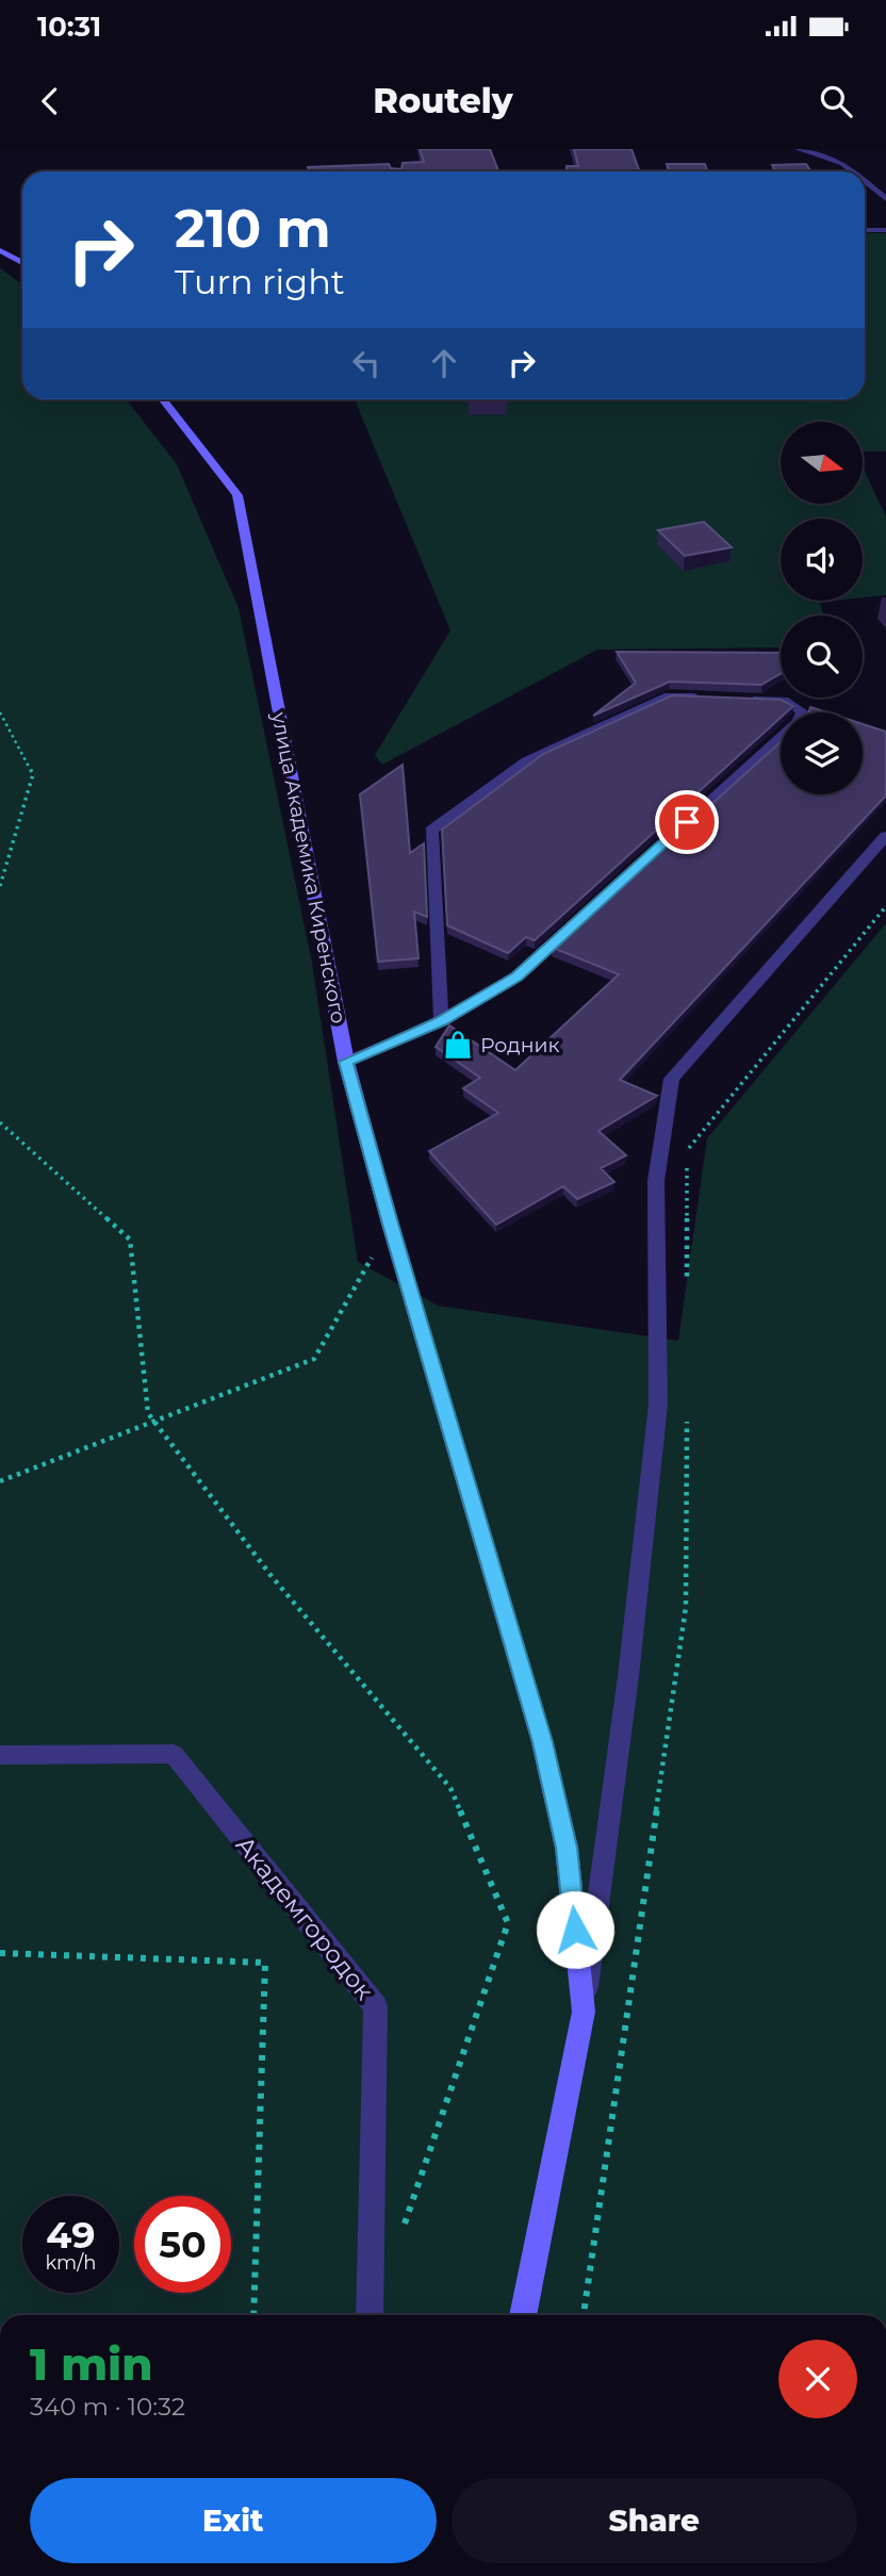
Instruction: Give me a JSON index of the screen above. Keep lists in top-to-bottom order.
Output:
{
  "streets": {
    "main road": ["улица Академика Киренского"],
    "street": ["Академгородок"]
  },
  "places": {
    "shop": ["Родник"]
  },
  "north": "right",
  "page": {
    "status": "10:31",
    "header": "Routely",
    "turn": ["210 m", "Turn right"],
    "speed": "49 km/h",
    "limit": "50",
    "heading": ["1 min", "340 m · 10:32"],
    "buttons": ["Exit", "Share"]
  }
}
